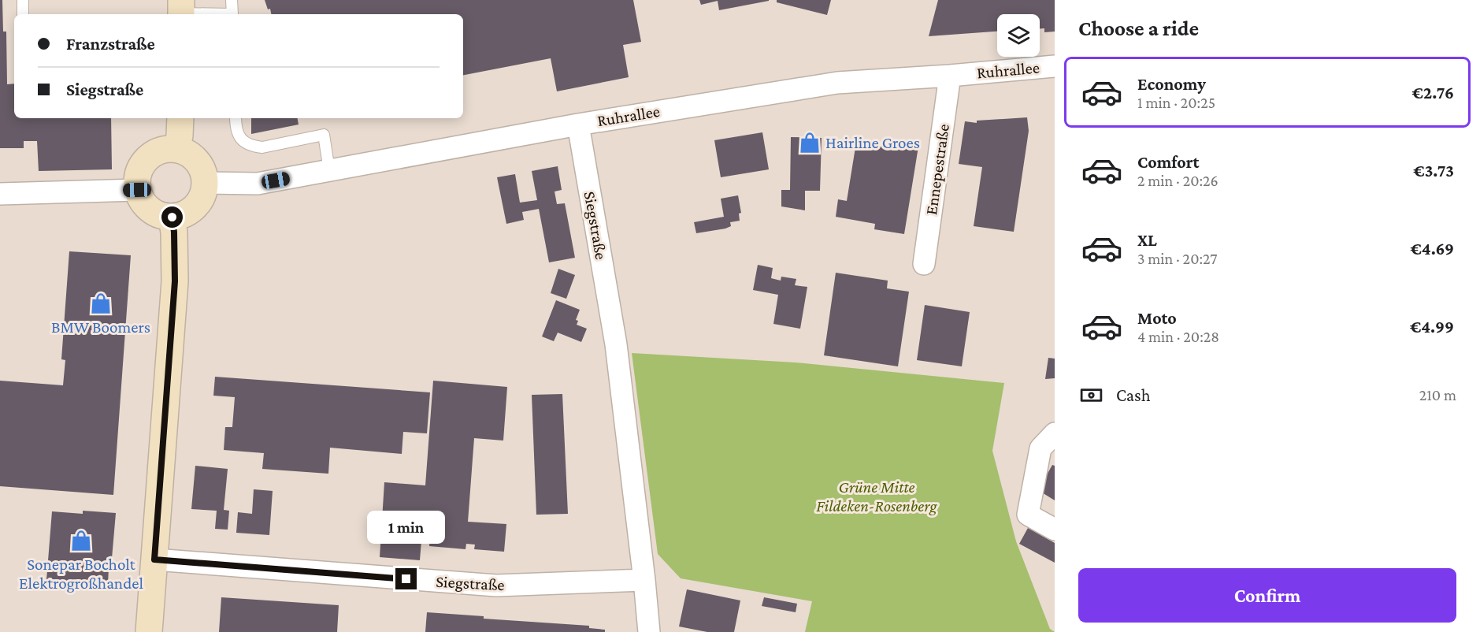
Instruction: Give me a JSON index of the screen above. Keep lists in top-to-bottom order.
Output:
{
  "streets": {
    "street": ["Ruhrallee", "Ennepestraße", "Siegstraße"]
  },
  "crossings": [
    ["Ruhrallee", "Ennepestraße"],
    ["Ruhrallee", "Siegstraße"]
  ],
  "parks": ["Grüne Mitte Fildeken-Rosenberg"],
  "places": {
    "shop": ["Hairline Groes", "BMW Boomers", "Sonepar Bocholt Elektrogroßhandel"]
  },
  "page": {
    "heading": "Choose a ride",
    "banner": ["Franzstraße", "Siegstraße"],
    "list": [
      {
        "name": "Economy",
        "note": "1 min · 20:25",
        "value": "€2.76"
      },
      {
        "name": "Comfort",
        "note": "2 min · 20:26",
        "value": "€3.73"
      },
      {
        "name": "XL",
        "note": "3 min · 20:27",
        "value": "€4.69"
      },
      {
        "name": "Moto",
        "note": "4 min · 20:28",
        "value": "€4.99"
      }
    ],
    "pay": ["Cash", "210 m"],
    "bubble": "1 min",
    "buttons": "Confirm"
  }
}
